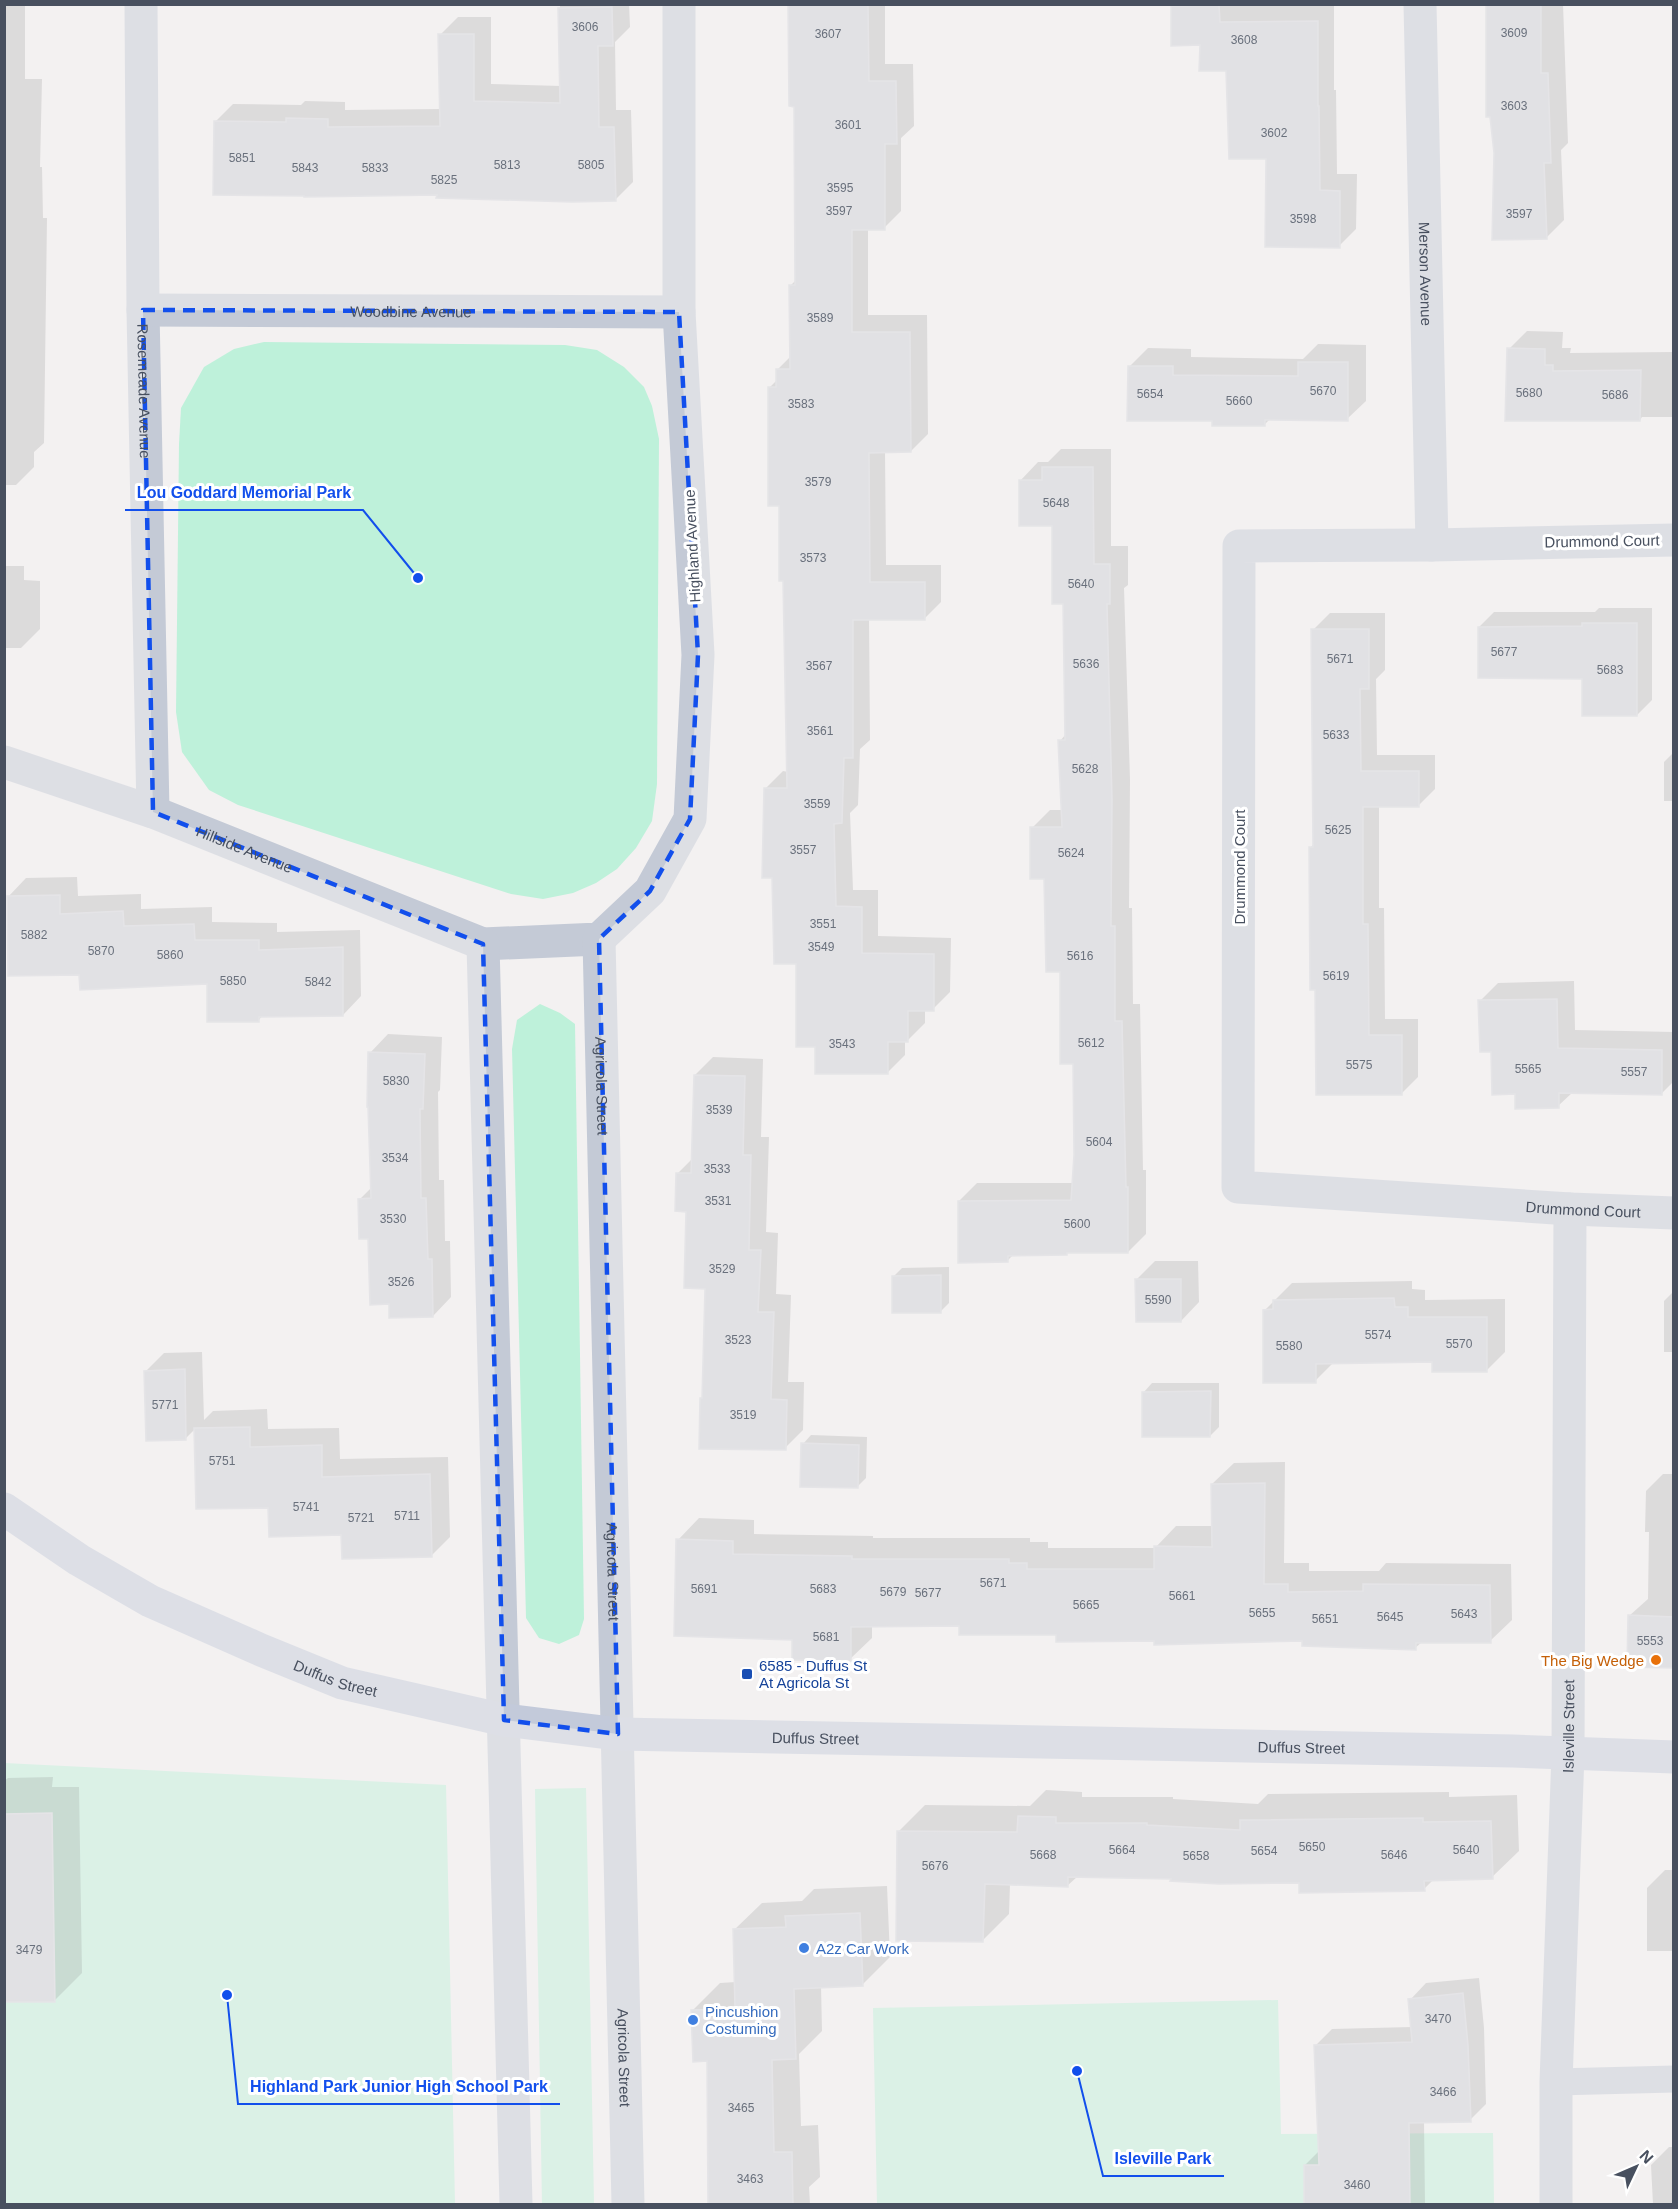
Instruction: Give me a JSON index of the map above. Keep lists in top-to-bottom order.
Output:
{
  "streets": {
    "main road": ["Duffus Street"],
    "street": [
      "Merson Avenue",
      "Woodbine Avenue",
      "Rosemeade Avenue",
      "Drummond Court",
      "Highland Avenue",
      "Hillside Avenue",
      "Agricola Street",
      "Isleville Street"
    ]
  },
  "crossings": [
    ["Merson Avenue", "Drummond Court"],
    ["Woodbine Avenue", "Rosemeade Avenue"],
    ["Woodbine Avenue", "Highland Avenue"],
    ["Rosemeade Avenue", "Hillside Avenue"],
    ["Drummond Court", "Isleville Street"],
    ["Highland Avenue", "Agricola Street"],
    ["Agricola Street", "Duffus Street"],
    ["Duffus Street", "Isleville Street"]
  ],
  "places": {
    "other": [
      "Lou Goddard Memorial Park",
      "The Big Wedge",
      "A2z Car Work",
      "Highland Park Junior High School Park",
      "Pincushion Costuming",
      "Isleville Park"
    ],
    "transit": ["6585 - Duffus St At Agricola St"]
  },
  "house_numbers": [
    "3606",
    "3609",
    "3607",
    "3608",
    "3603",
    "3601",
    "3602",
    "5851",
    "5813",
    "5805",
    "5843",
    "5833",
    "5825",
    "3595",
    "3597",
    "3597",
    "3598",
    "3589",
    "5670",
    "5680",
    "5654",
    "5686",
    "5660",
    "3583",
    "3579",
    "5648",
    "3573",
    "5640",
    "5677",
    "5671",
    "5636",
    "3567",
    "5683",
    "3561",
    "5633",
    "5628",
    "3559",
    "5625",
    "3557",
    "5624",
    "3551",
    "5882",
    "3549",
    "5870",
    "5860",
    "5616",
    "5619",
    "5850",
    "5842",
    "5612",
    "3543",
    "5575",
    "5565",
    "5557",
    "5830",
    "3539",
    "5604",
    "3534",
    "3533",
    "3531",
    "3530",
    "5600",
    "3529",
    "3526",
    "5590",
    "5574",
    "3523",
    "5570",
    "5580",
    "5771",
    "3519",
    "5751",
    "5741",
    "5711",
    "5721",
    "5671",
    "5691",
    "5683",
    "5679",
    "5677",
    "5661",
    "5665",
    "5655",
    "5643",
    "5645",
    "5651",
    "5681",
    "5553",
    "5650",
    "5664",
    "5640",
    "5654",
    "5668",
    "5646",
    "5658",
    "5676",
    "3479",
    "3470",
    "3466",
    "3465",
    "3463",
    "3460"
  ],
  "north": "top right"
}
